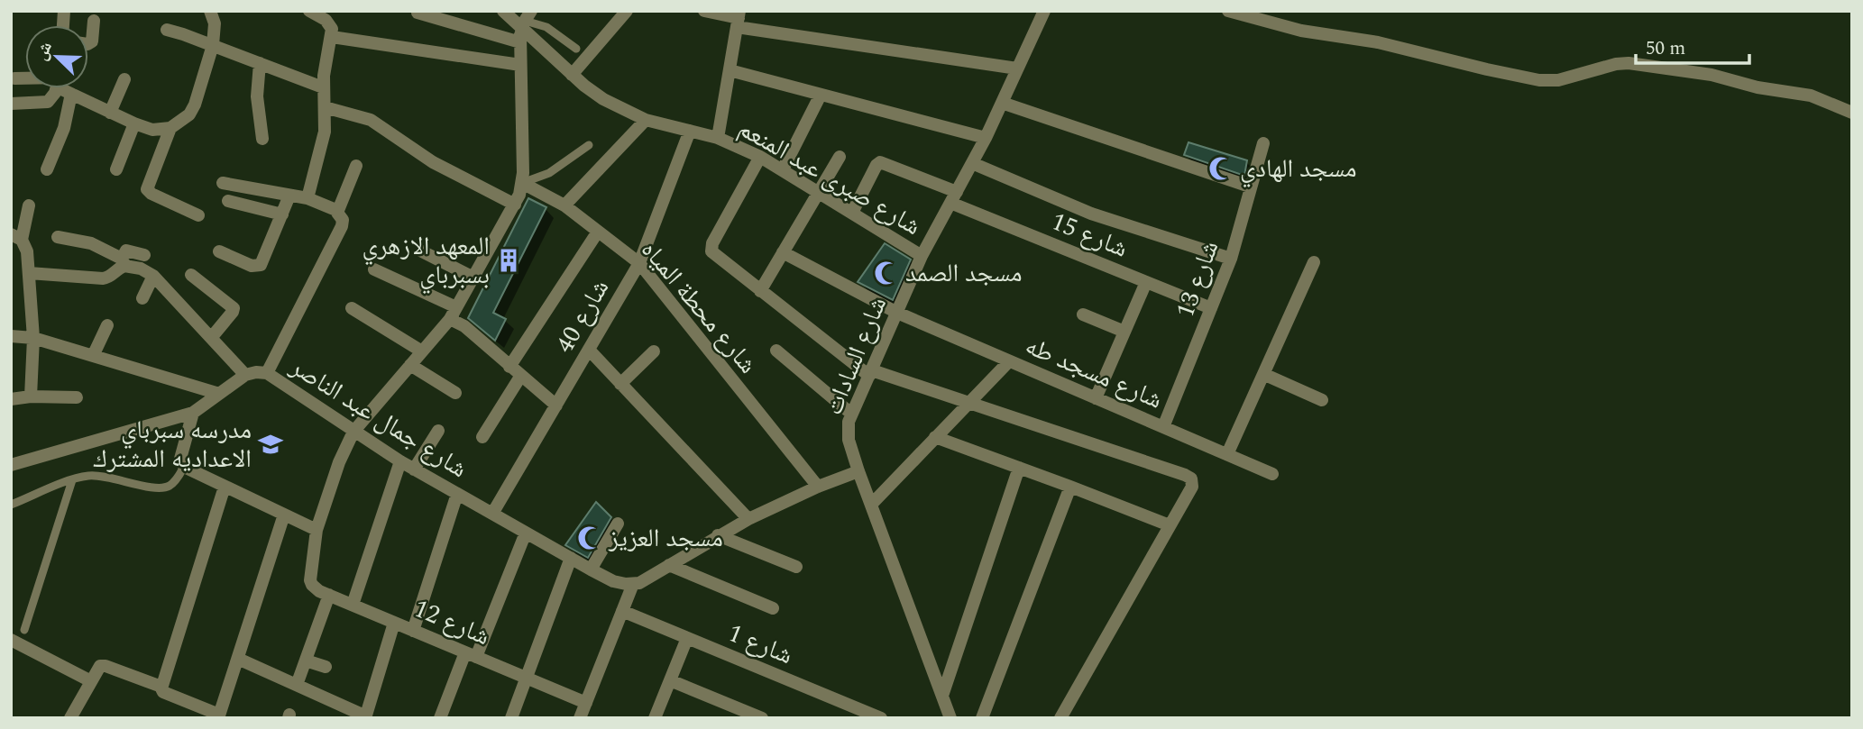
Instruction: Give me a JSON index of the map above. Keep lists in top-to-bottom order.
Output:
{
  "streets": {
    "street": [
      "شارع صبرى عبد المنعم",
      "شارع 15",
      "شارع 13",
      "شارع محطة المياه",
      "شارع 40",
      "شارع السادات",
      "شارع مسجد طه",
      "شارع جمال عبد الناصر",
      "شارع 12",
      "شارع 1"
    ]
  },
  "crossings": [
    ["شارع صبرى عبد المنعم", "شارع 15"],
    ["شارع صبرى عبد المنعم", "شارع 40"],
    ["شارع صبرى عبد المنعم", "شارع السادات"],
    ["شارع 15", "شارع 13"],
    ["شارع 15", "شارع السادات"],
    ["شارع 13", "شارع مسجد طه"],
    ["شارع محطة المياه", "شارع 40"],
    ["شارع 40", "شارع جمال عبد الناصر"],
    ["شارع السادات", "شارع مسجد طه"]
  ],
  "places": {
    "mosque": ["مسجد الهادي", "مسجد الصمد", "مسجد العزيز"],
    "building": ["المعهد الازهري بسبرباي"],
    "school or university": ["مدرسه سبرباي الاعداديه المشترك"]
  },
  "scale_bar": "50 m",
  "north": "top left"
}
